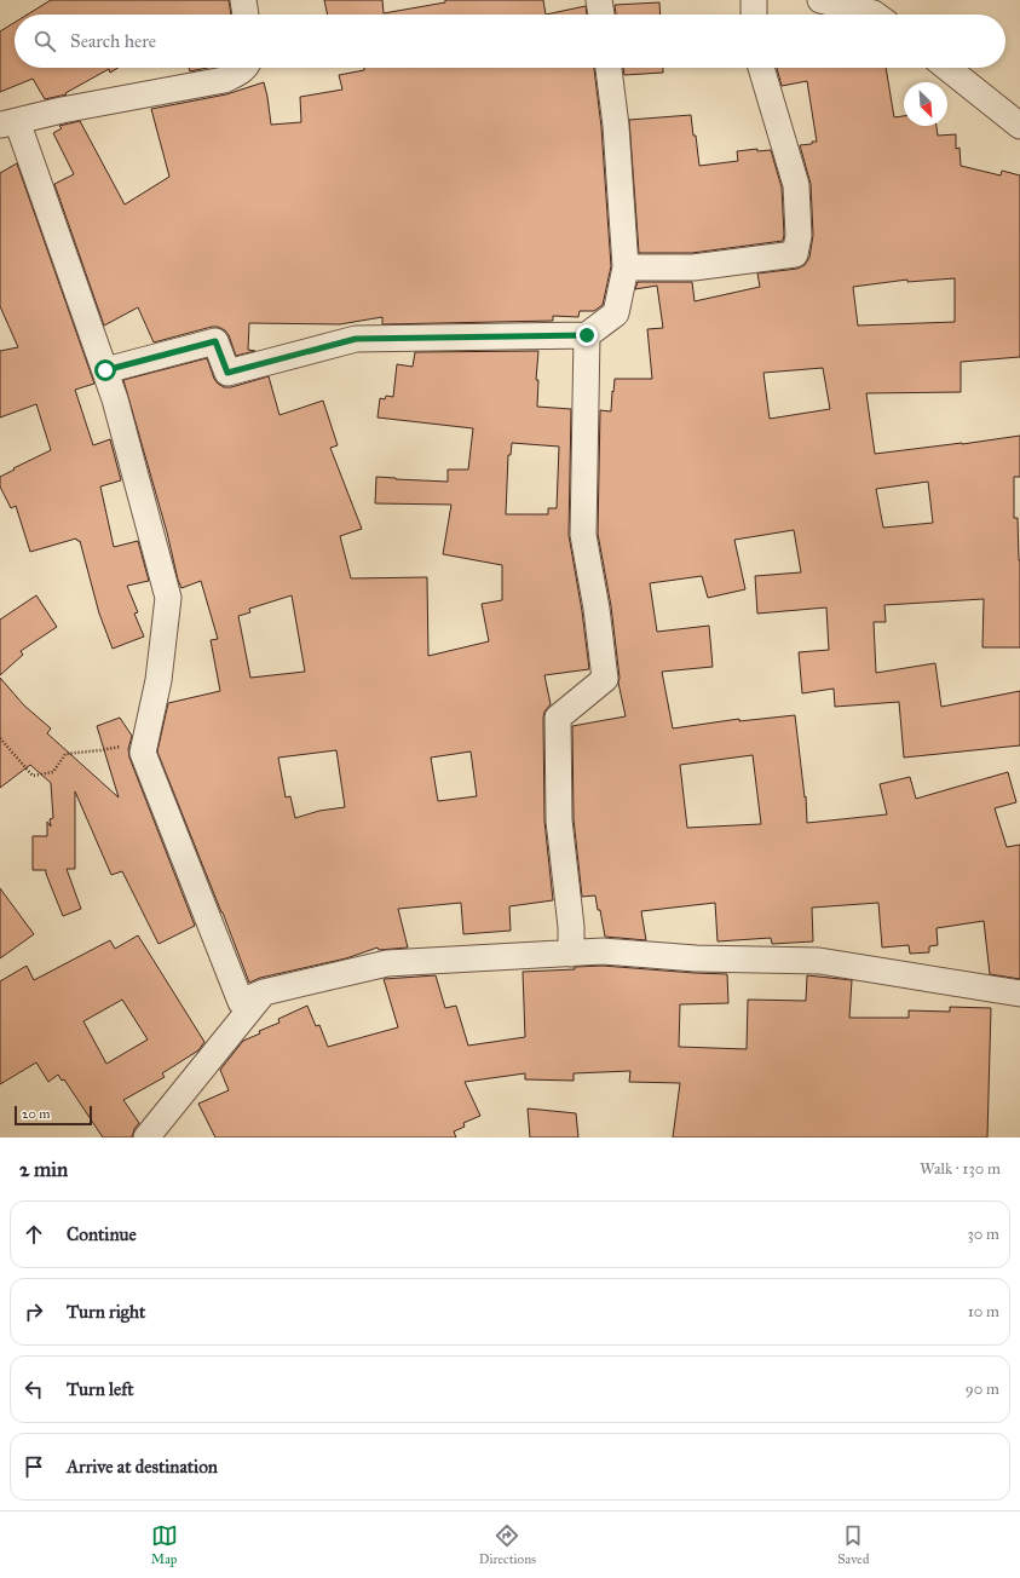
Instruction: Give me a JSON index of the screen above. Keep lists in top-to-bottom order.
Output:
{
  "scale_bar": "20 m",
  "north": "bottom right",
  "page": {
    "search": "Search here",
    "scale": "20 m",
    "heading": ["2 min", "Walk · 130 m"],
    "list": [
      ["Continue", "30 m"],
      ["Turn right", "10 m"],
      ["Turn left", "90 m"],
      "Arrive at destination"
    ],
    "nav": ["Map", "Directions", "Saved"]
  }
}
